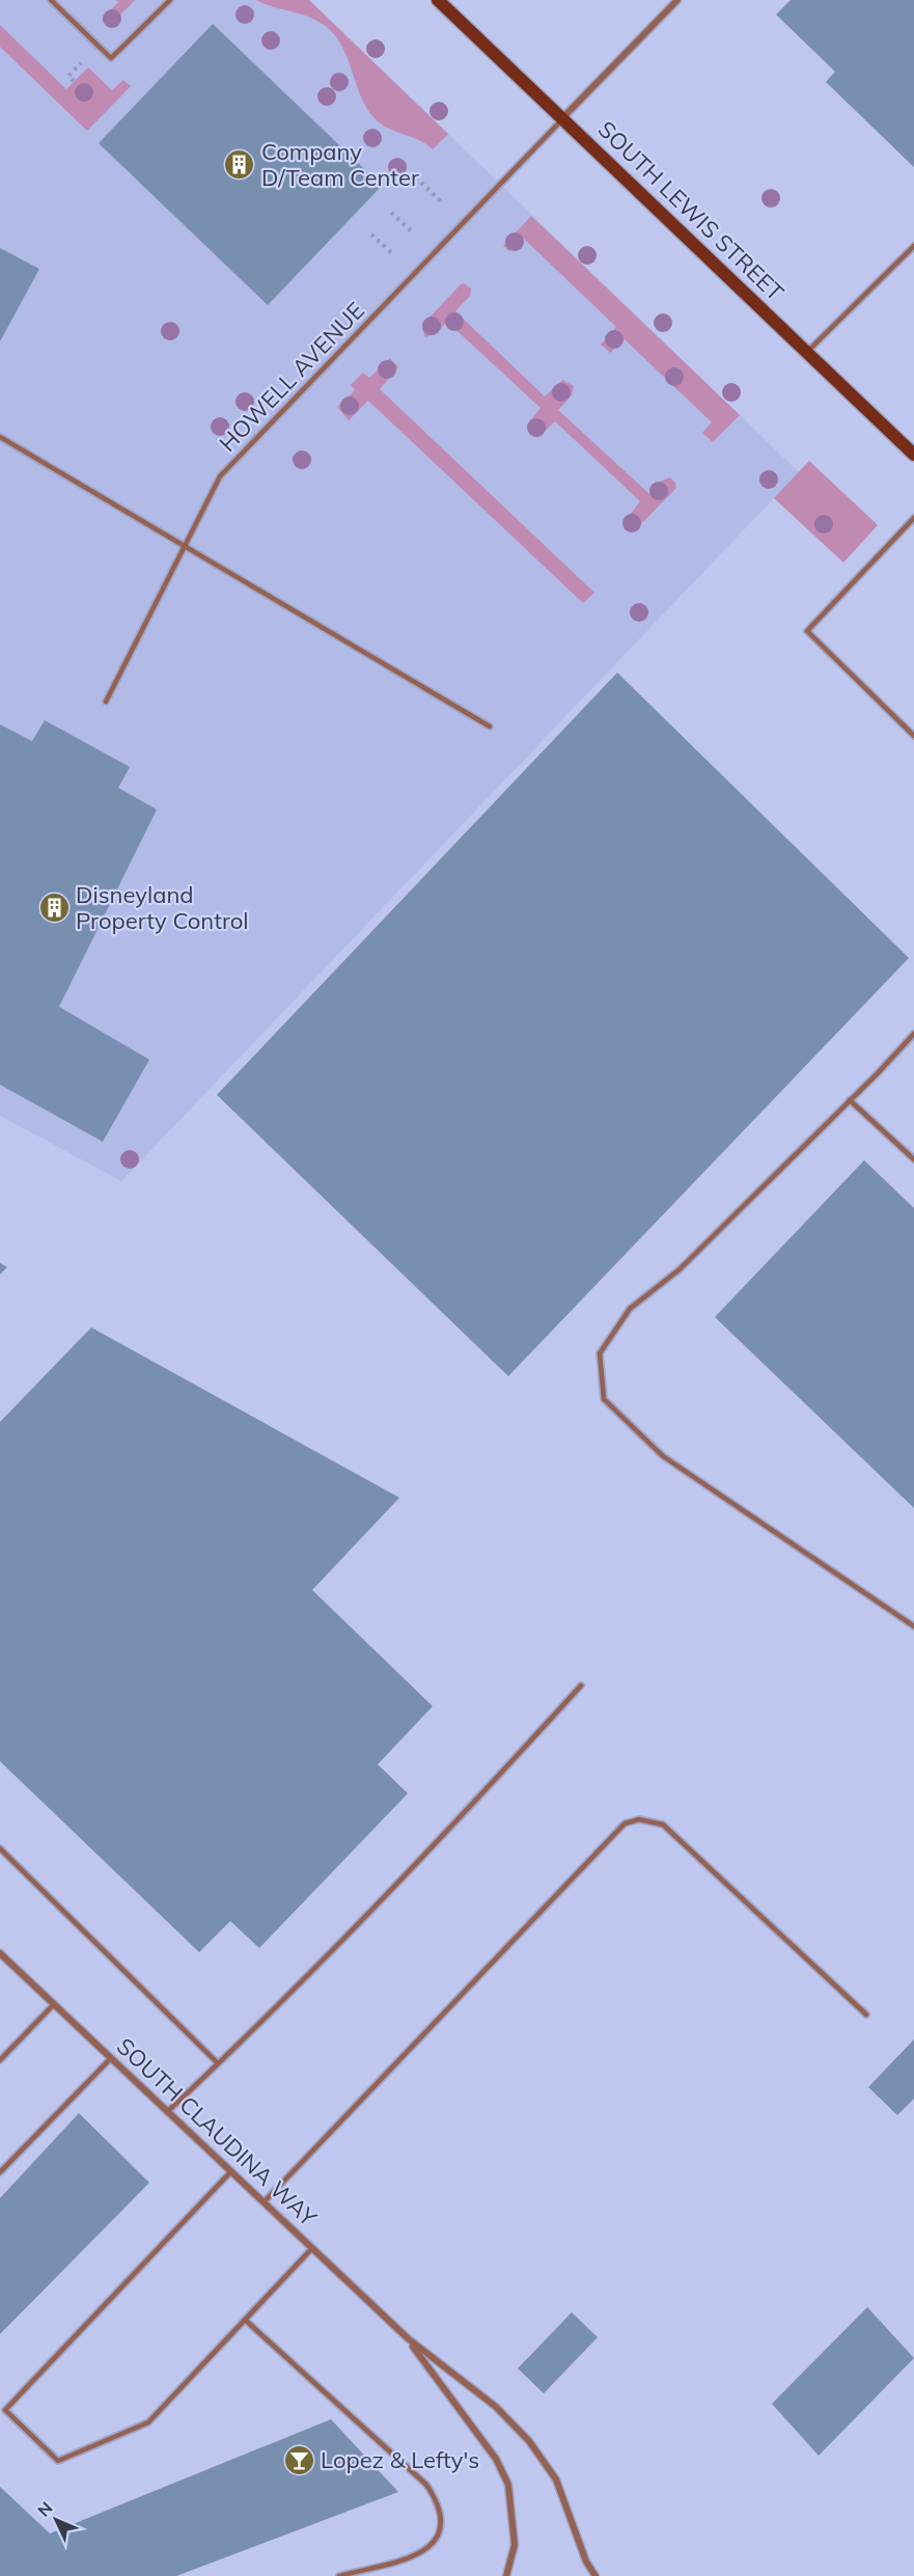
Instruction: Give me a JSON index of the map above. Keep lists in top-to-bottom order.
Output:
{
  "streets": {
    "main road": ["SOUTH LEWIS STREET"],
    "street": ["SOUTH CLAUDINA WAY"],
    "lane": ["HOWELL AVENUE"]
  },
  "crossings": [
    ["SOUTH LEWIS STREET", "HOWELL AVENUE"]
  ],
  "places": {
    "building": ["Company D/Team Center", "Disneyland Property Control"],
    "bar": ["Lopez & Lefty's"]
  },
  "north": "top left"
}
